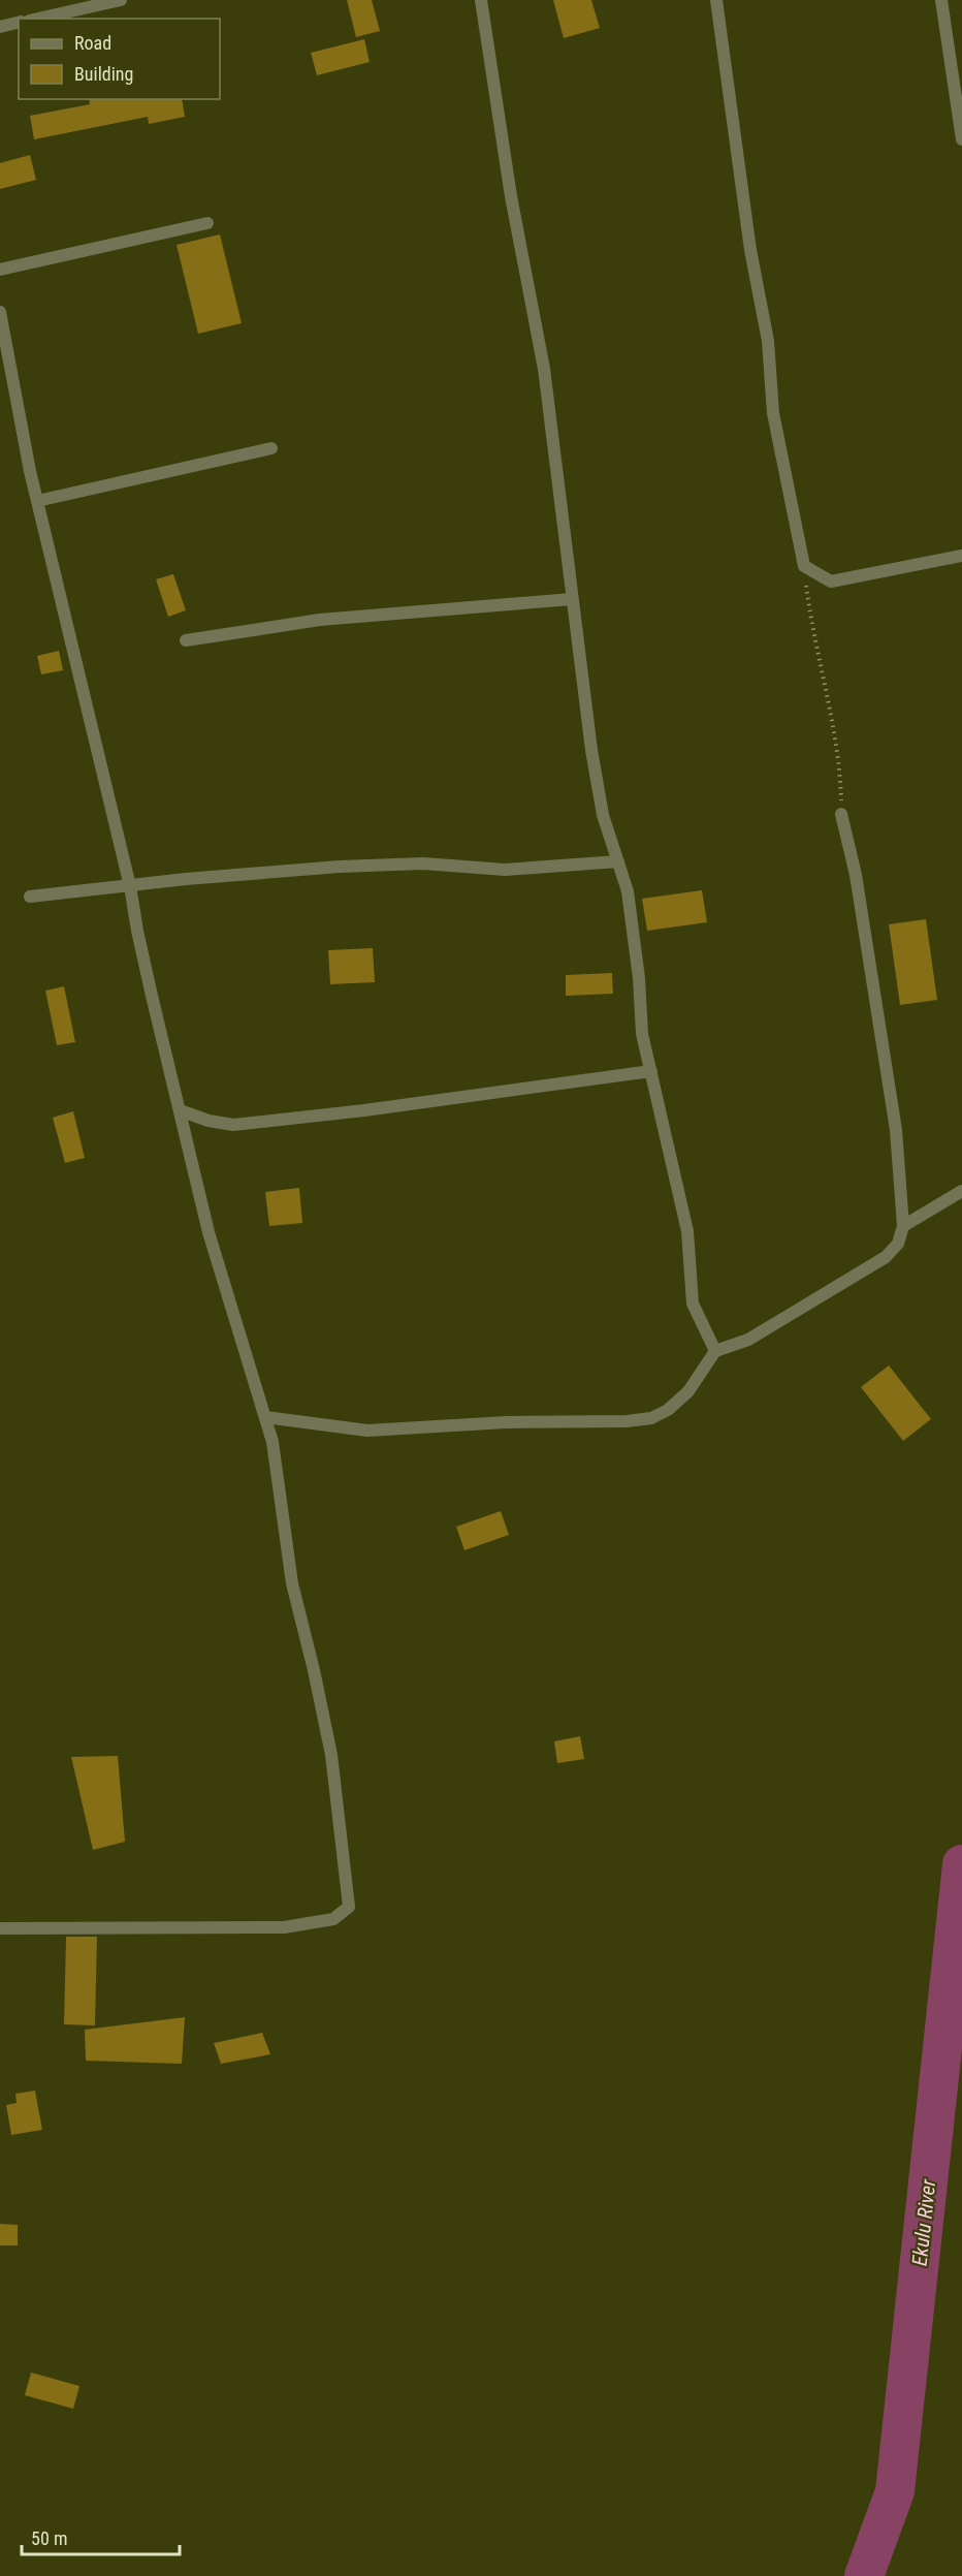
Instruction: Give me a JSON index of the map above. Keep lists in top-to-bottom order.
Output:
{
  "water": ["Ekulu River"],
  "legend": ["Road", "Building"],
  "scale_bar": "50 m"
}
